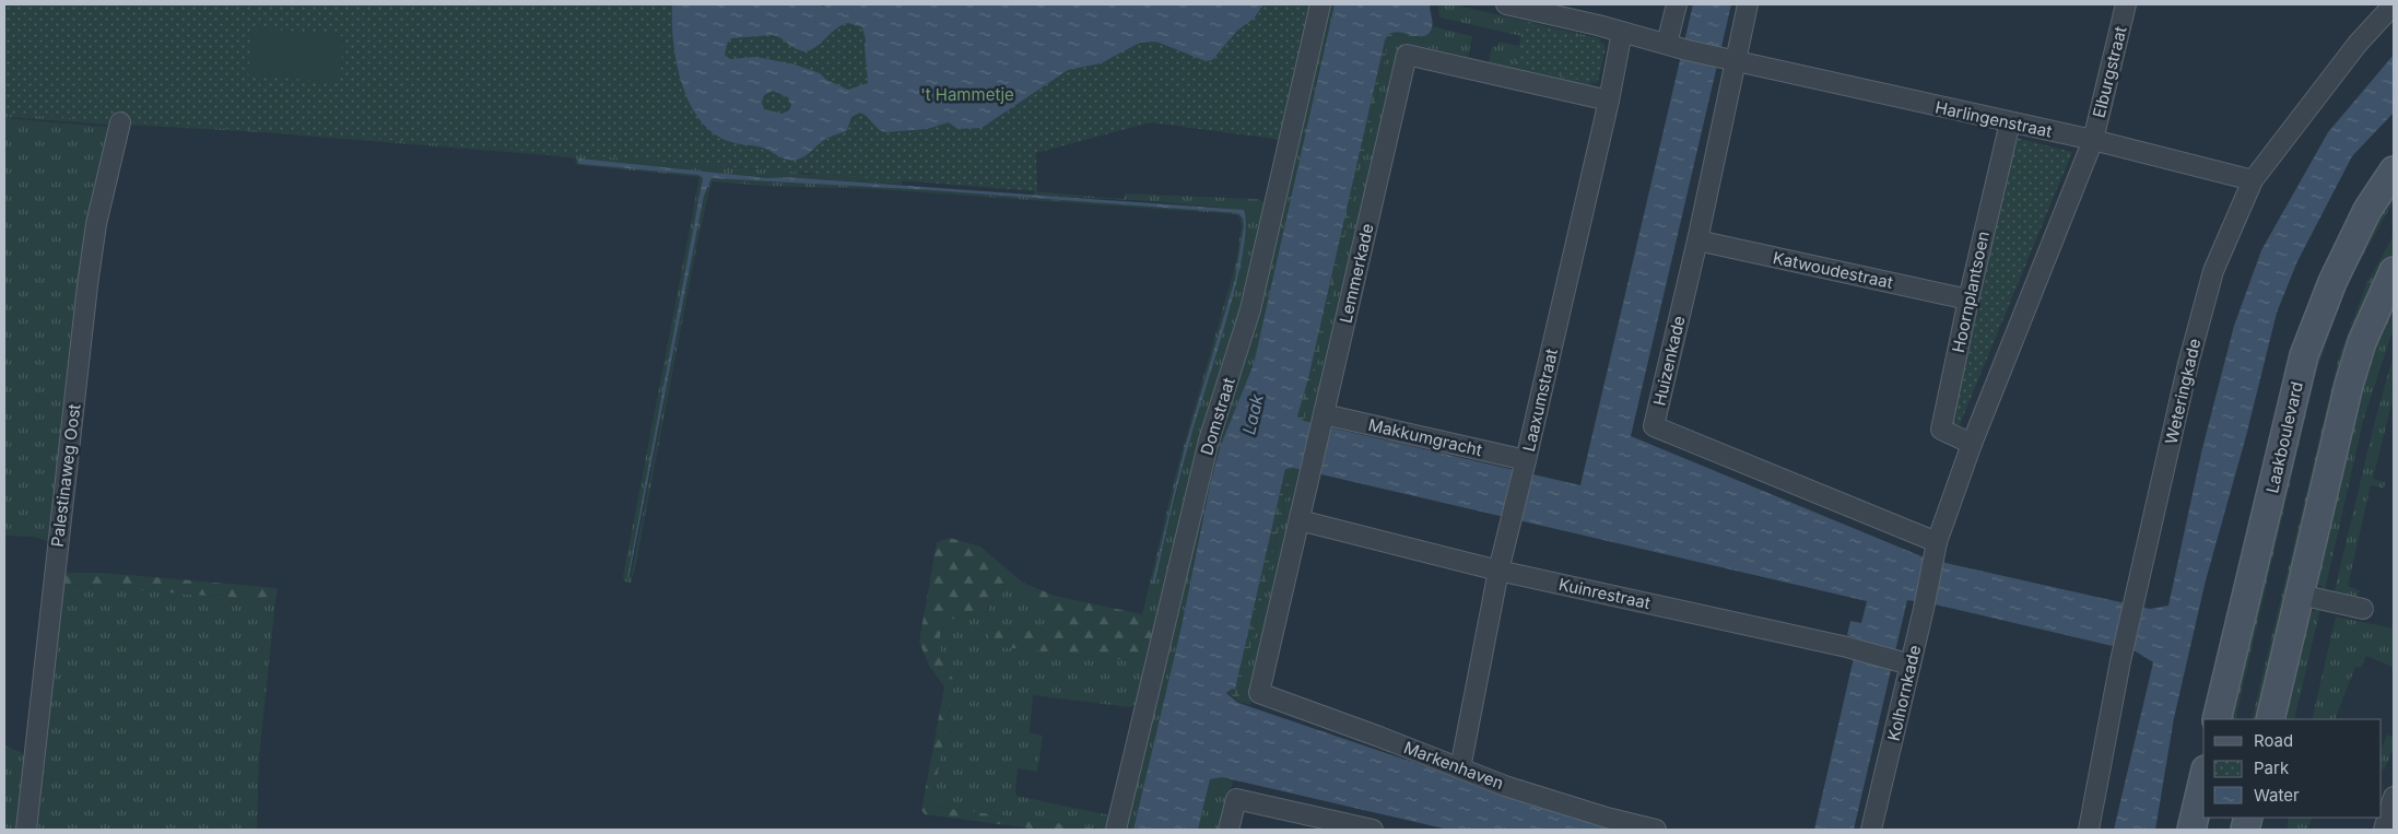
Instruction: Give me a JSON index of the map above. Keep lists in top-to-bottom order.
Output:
{
  "streets": {
    "main road": ["Laakboulevard"],
    "street": [
      "Elburgstraat",
      "Harlingenstraat",
      "Katwoudestraat",
      "Lemmerkade",
      "Hoornplantsoen",
      "Huizenkade",
      "Weteringkade",
      "Laaxumstraat",
      "Domstraat",
      "Makkumgracht",
      "Palestinaweg Oost",
      "Kuinrestraat",
      "Kolhornkade",
      "Markenhaven"
    ]
  },
  "crossings": [
    ["Elburgstraat", "Harlingenstraat"],
    ["Harlingenstraat", "Hoornplantsoen"],
    ["Harlingenstraat", "Huizenkade"],
    ["Harlingenstraat", "Weteringkade"],
    ["Harlingenstraat", "Laaxumstraat"],
    ["Katwoudestraat", "Hoornplantsoen"],
    ["Katwoudestraat", "Huizenkade"],
    ["Lemmerkade", "Laaxumstraat"],
    ["Lemmerkade", "Makkumgracht"],
    ["Lemmerkade", "Kuinrestraat"],
    ["Lemmerkade", "Markenhaven"],
    ["Huizenkade", "Kolhornkade"],
    ["Laaxumstraat", "Makkumgracht"],
    ["Laaxumstraat", "Kuinrestraat"],
    ["Laaxumstraat", "Markenhaven"],
    ["Kuinrestraat", "Kolhornkade"]
  ],
  "water": ["Laak"],
  "parks": ["'t Hammetje"],
  "legend": ["Road", "Park", "Water"]
}
